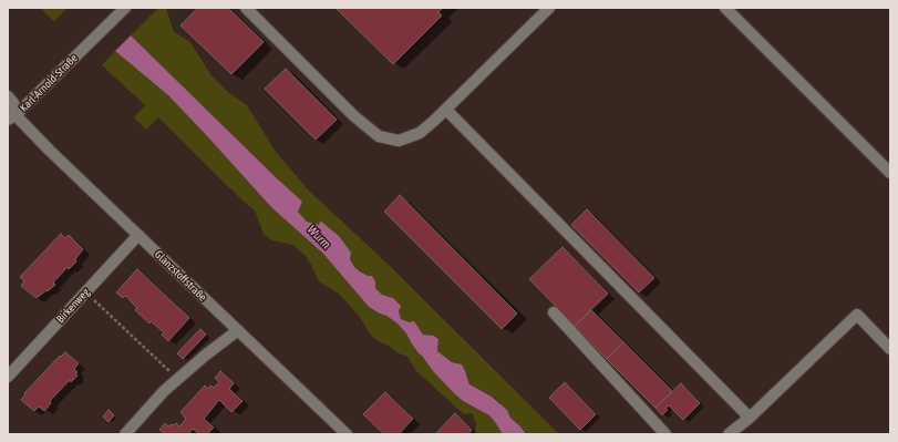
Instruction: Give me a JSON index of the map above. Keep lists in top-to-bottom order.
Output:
{
  "streets": {
    "street": ["Karl-Arnold-Straße", "Glanzstoffstraße", "Birkenweg"]
  },
  "crossings": [
    ["Karl-Arnold-Straße", "Glanzstoffstraße"],
    ["Glanzstoffstraße", "Birkenweg"]
  ],
  "water": ["Wurm"]
}
